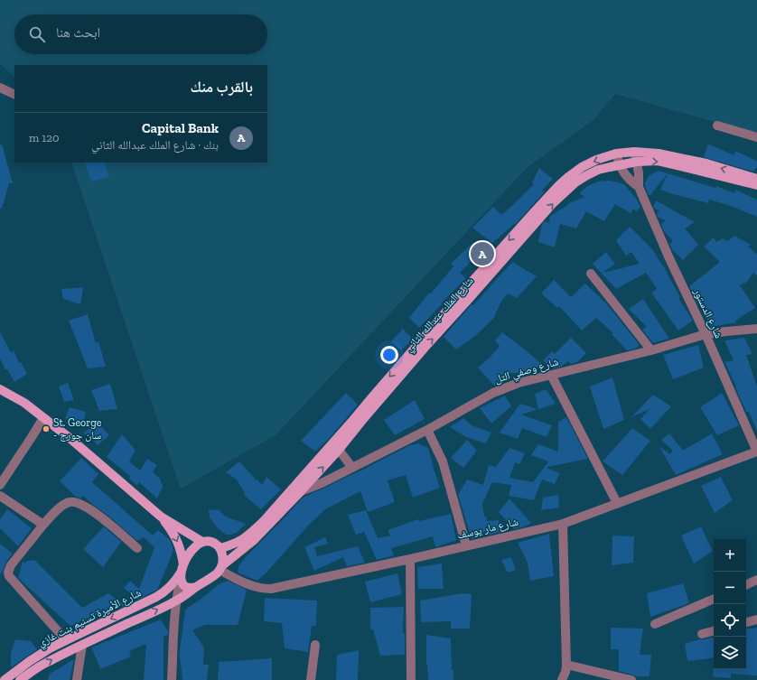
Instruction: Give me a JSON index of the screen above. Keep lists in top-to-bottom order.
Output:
{
  "streets": {
    "main road": ["شارع الملك عبدالله الثاني", "شارع الأميرة تسنيم بنت غازي"],
    "street": ["شارع الدستور", "شارع وصفي التل", "شارع مار يوسف"]
  },
  "crossings": [
    ["شارع الدستور", "شارع الملك عبدالله الثاني"],
    ["شارع الدستور", "شارع وصفي التل"],
    ["شارع الدستور", "شارع مار يوسف"],
    ["شارع الملك عبدالله الثاني", "شارع وصفي التل"],
    ["شارع الملك عبدالله الثاني", "شارع مار يوسف"],
    ["شارع الملك عبدالله الثاني", "شارع الأميرة تسنيم بنت غازي"],
    ["شارع مار يوسف", "شارع الأميرة تسنيم بنت غازي"]
  ],
  "places": ["St. George - سان جورج"],
  "page": {
    "search": "ابحث هنا",
    "heading": "بالقرب منك",
    "list": [
      {
        "mark": "A",
        "name": "Capital Bank",
        "note": "بنك · شارع الملك عبدالله الثاني",
        "value": "120 m"
      }
    ],
    "pins": "A",
    "map_buttons": ["+", "−"]
  }
}
